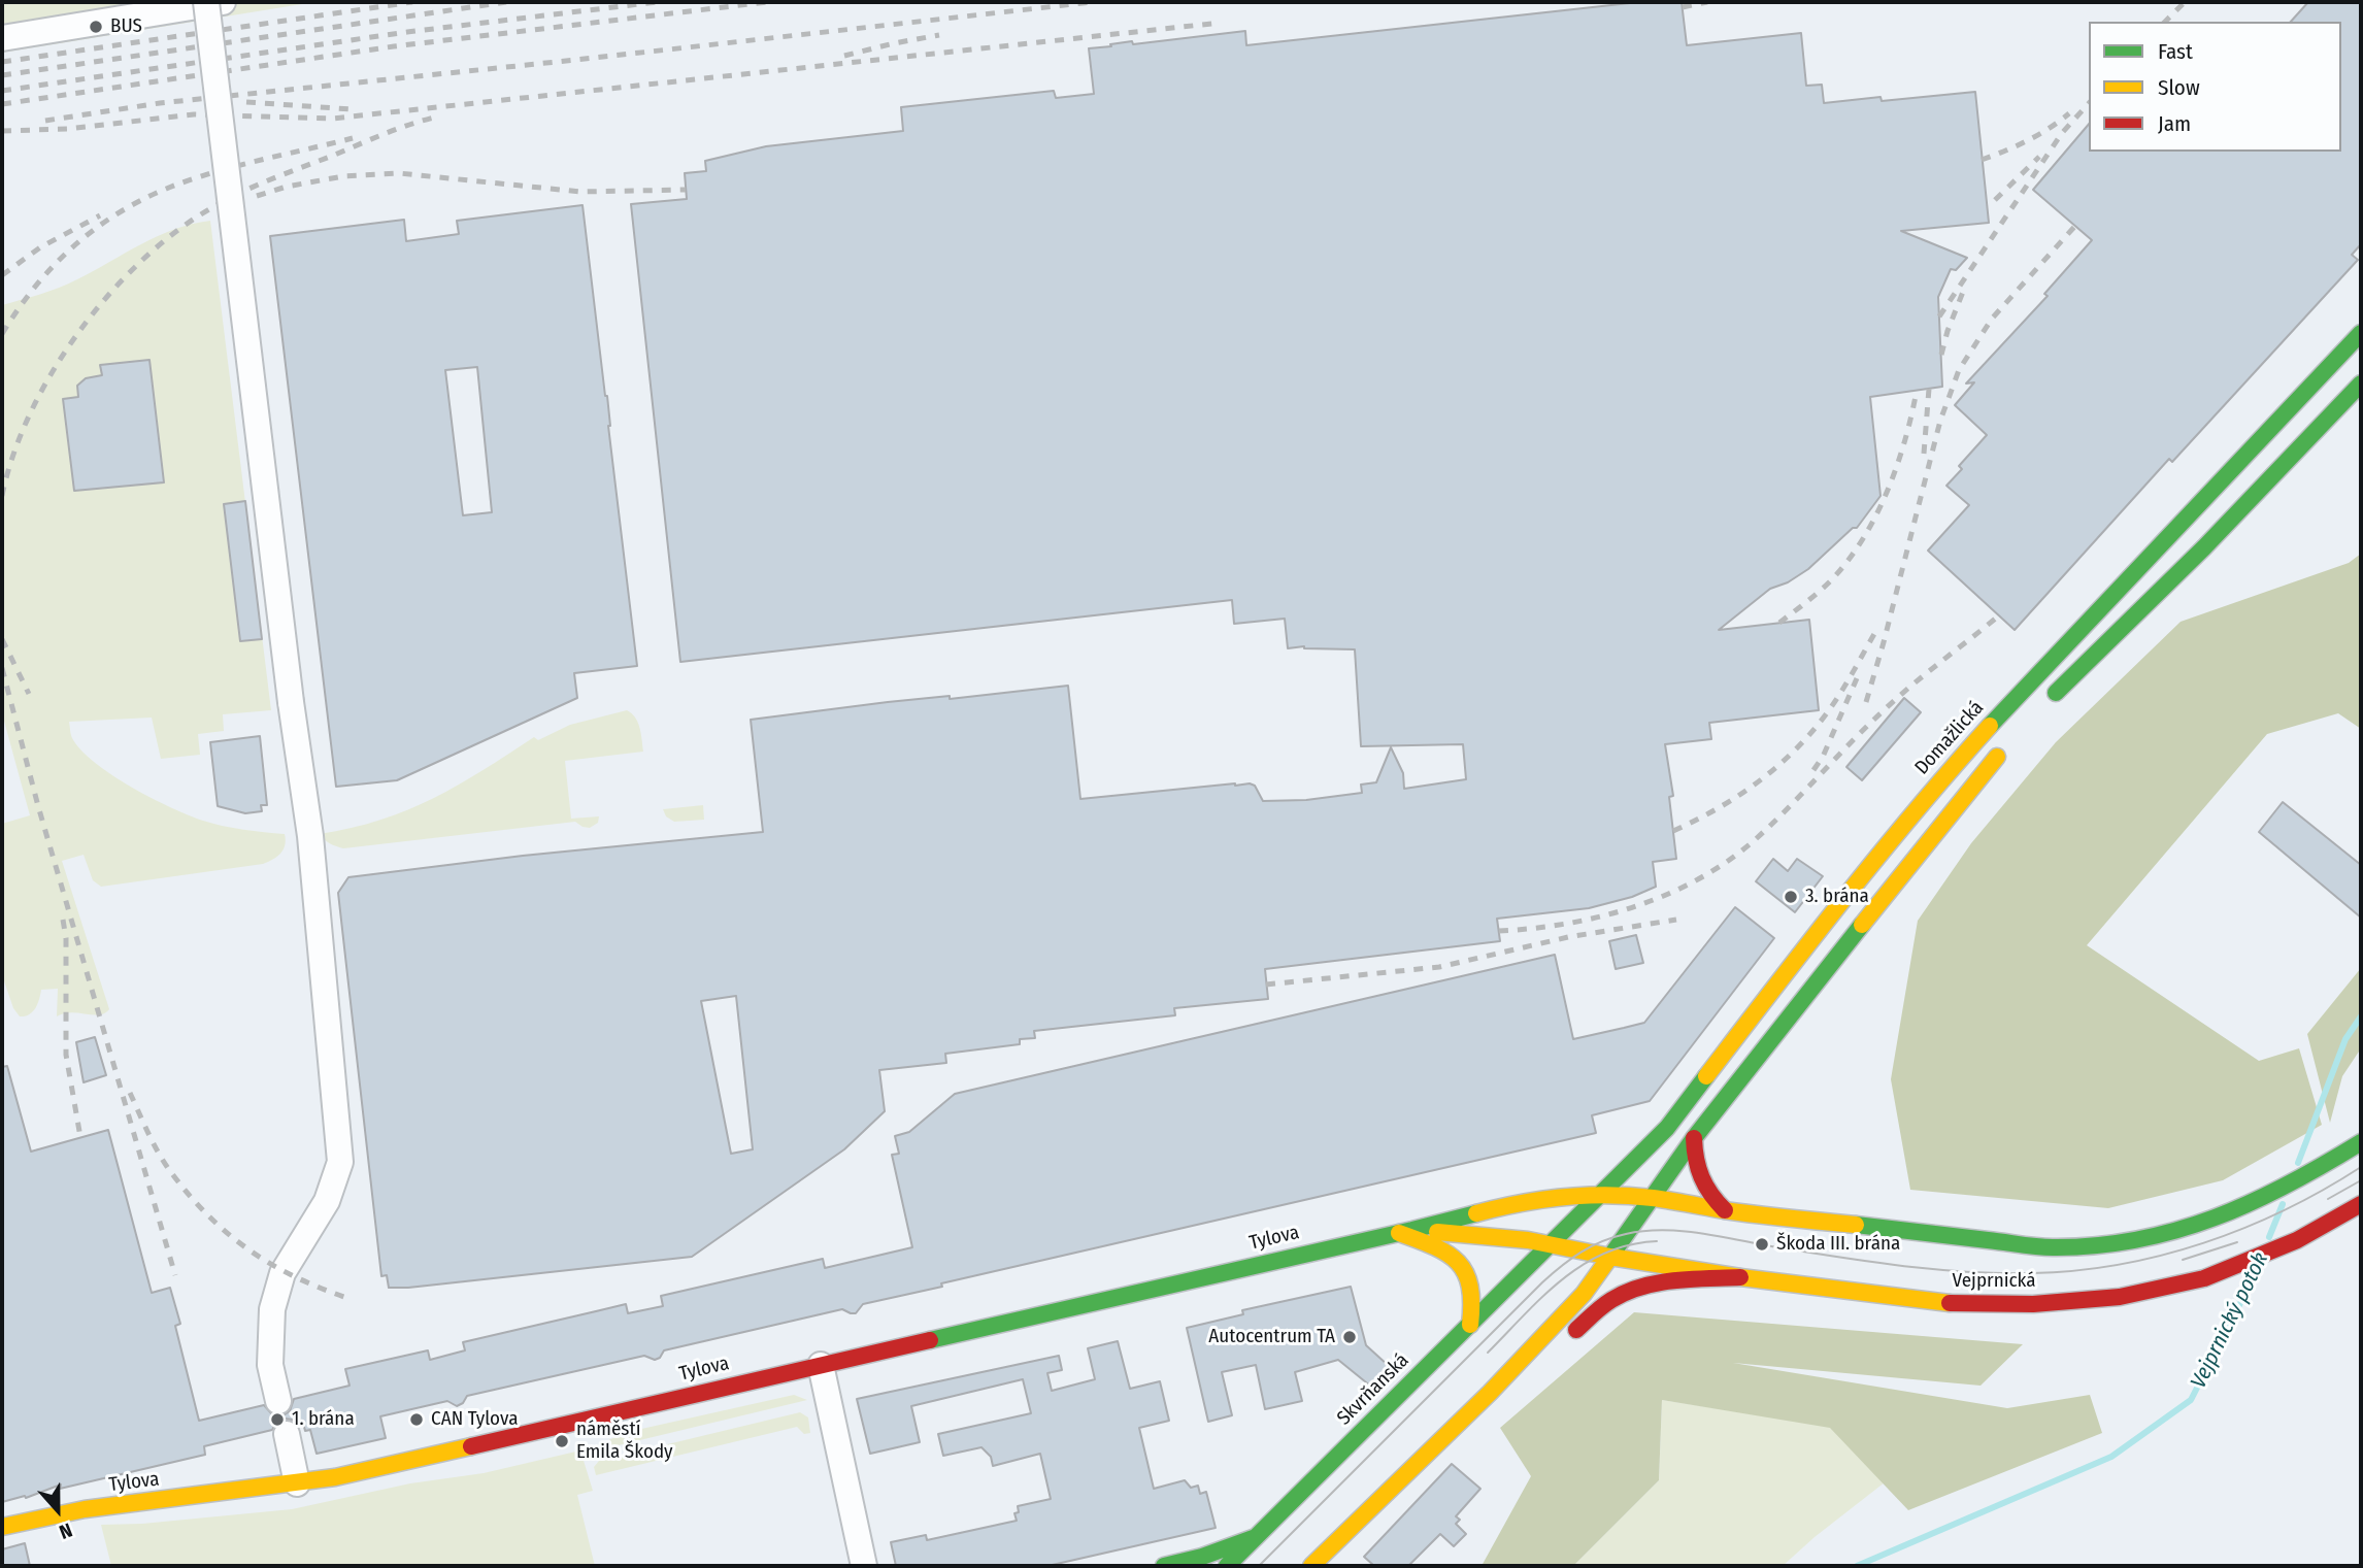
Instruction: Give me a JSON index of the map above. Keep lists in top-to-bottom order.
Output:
{
  "streets": {
    "main road": [
      "Domažlická",
      "Tylova",
      "Vejprnická",
      "Skvrňanská"
    ]
  },
  "crossings": [
    ["Domažlická", "Tylova"],
    ["Domažlická", "Vejprnická"],
    ["Domažlická", "Skvrňanská"],
    ["Tylova", "Vejprnická"],
    ["Tylova", "Skvrňanská"]
  ],
  "water": ["Vejprnický potok"],
  "places": [
    "BUS",
    "3. brána",
    "Škoda III. brána",
    "Autocentrum TA",
    "1. brána",
    "CAN Tylova",
    "náměstí Emila Škody"
  ],
  "legend": ["Fast", "Slow", "Jam"],
  "north": "bottom"
}
